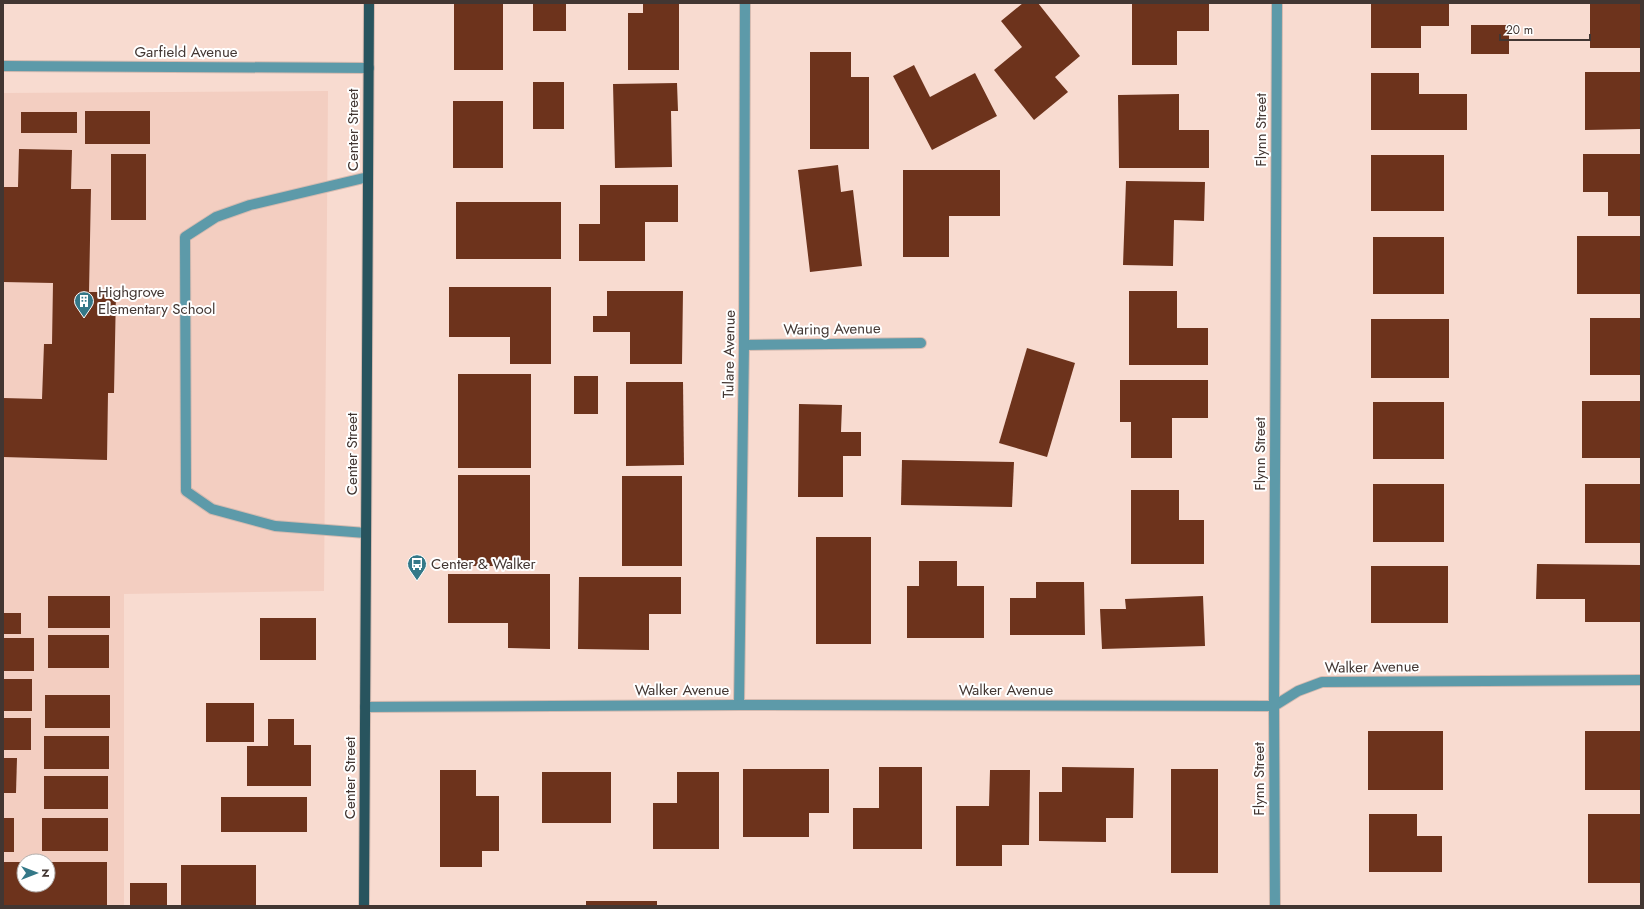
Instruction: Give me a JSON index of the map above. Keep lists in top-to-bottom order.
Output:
{
  "streets": {
    "main road": ["Center Street"],
    "street": [
      "Garfield Avenue",
      "Flynn Street",
      "Waring Avenue",
      "Tulare Avenue",
      "Walker Avenue"
    ]
  },
  "crossings": [
    ["Garfield Avenue", "Center Street"],
    ["Center Street", "Walker Avenue"],
    ["Flynn Street", "Walker Avenue"],
    ["Waring Avenue", "Tulare Avenue"],
    ["Tulare Avenue", "Walker Avenue"]
  ],
  "places": {
    "building": ["Highgrove Elementary School"],
    "bus stop": ["Center & Walker"]
  },
  "scale_bar": "20 m",
  "north": "right"
}
